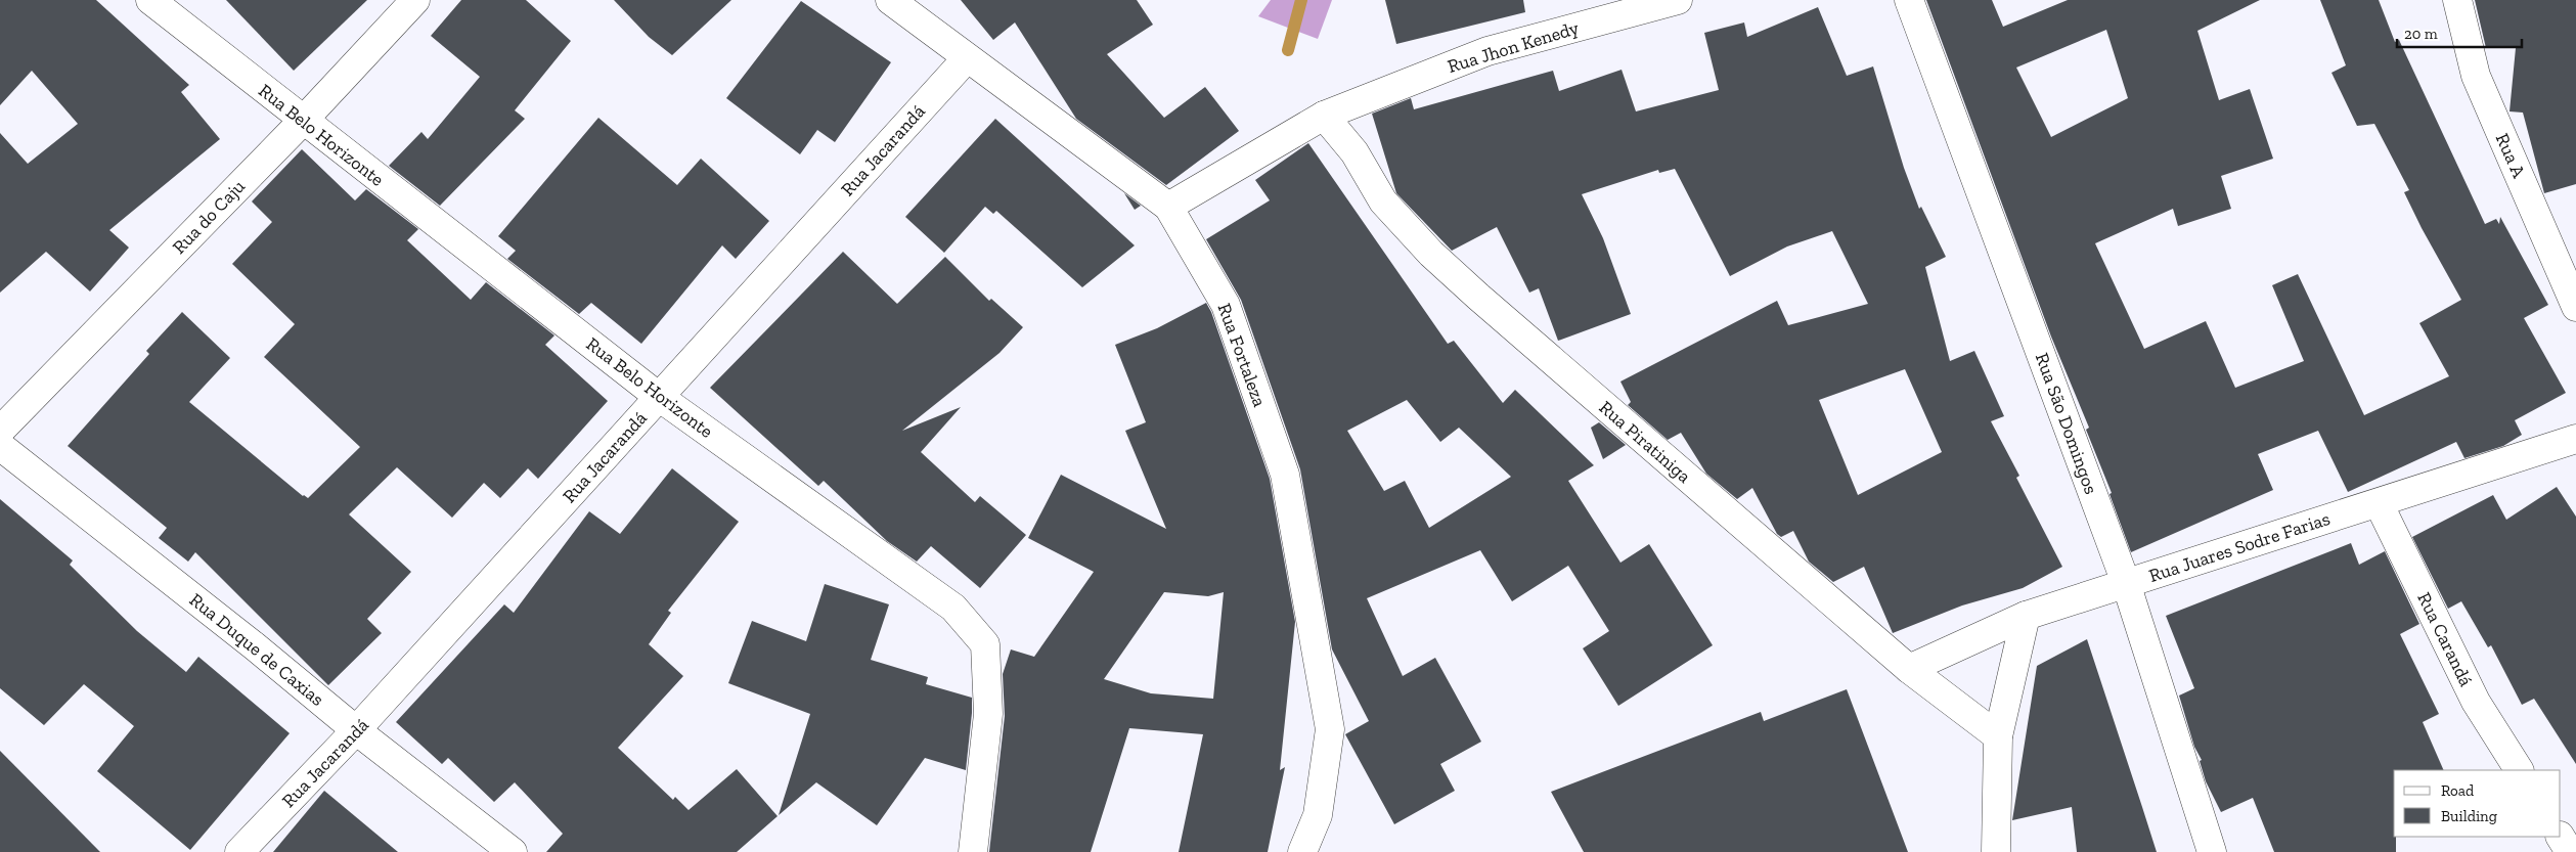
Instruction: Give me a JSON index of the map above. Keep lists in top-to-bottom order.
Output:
{
  "streets": {
    "street": [
      "Rua Jhon Kenedy",
      "Rua Belo Horizonte",
      "Rua Jacarandá",
      "Rua A",
      "Rua do Caju",
      "Rua Fortaleza",
      "Rua São Domingos",
      "Rua Piratiniga",
      "Rua Juares Sodre Farias",
      "Rua Carandá",
      "Rua Duque de Caxias"
    ]
  },
  "crossings": [
    ["Rua Jhon Kenedy", "Rua Fortaleza"],
    ["Rua Jhon Kenedy", "Rua Piratiniga"],
    ["Rua Belo Horizonte", "Rua Jacarandá"],
    ["Rua Belo Horizonte", "Rua do Caju"],
    ["Rua Jacarandá", "Rua Fortaleza"],
    ["Rua Jacarandá", "Rua Duque de Caxias"],
    ["Rua São Domingos", "Rua Juares Sodre Farias"],
    ["Rua Piratiniga", "Rua Juares Sodre Farias"],
    ["Rua Juares Sodre Farias", "Rua Carandá"]
  ],
  "legend": ["Road", "Building"],
  "scale_bar": "20 m"
}
